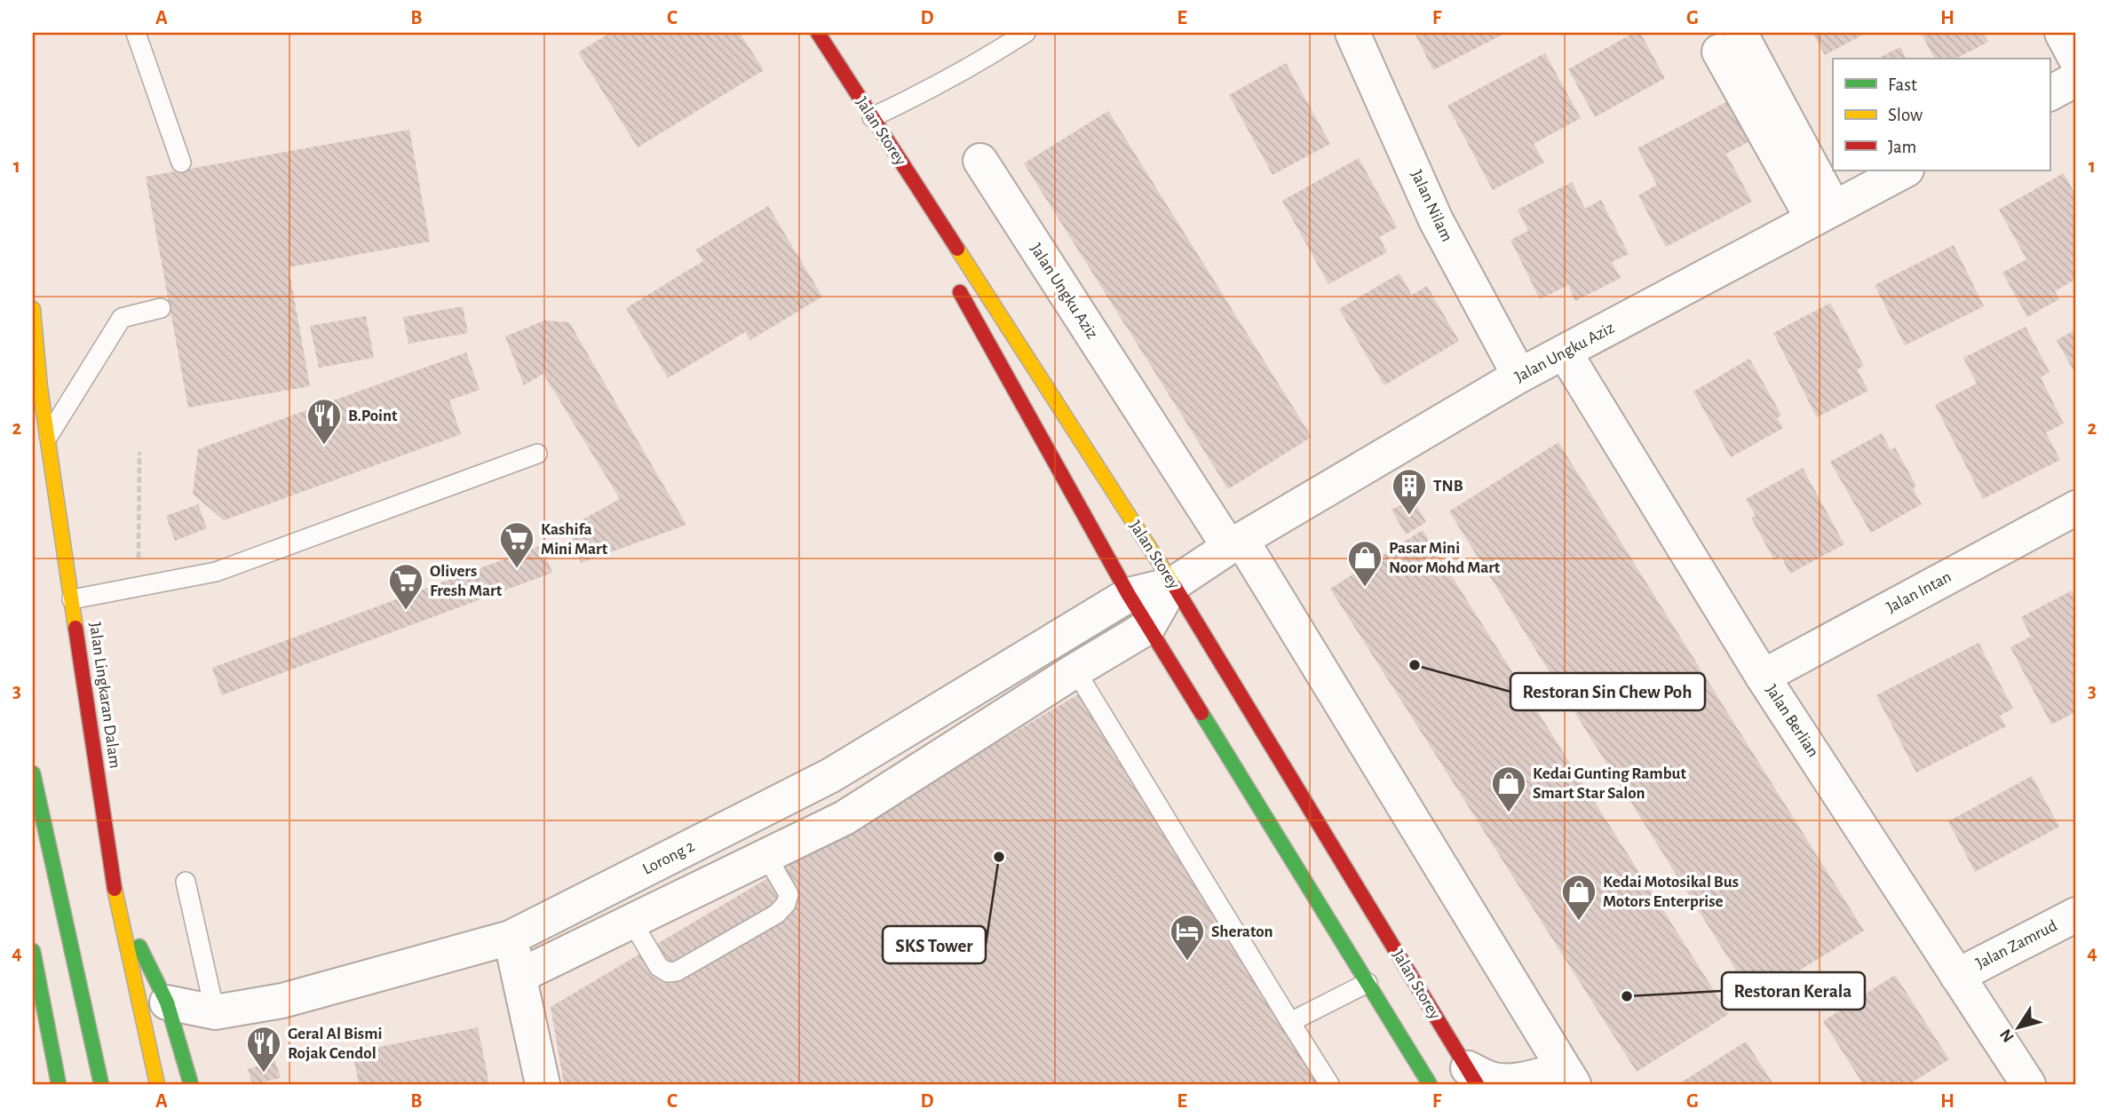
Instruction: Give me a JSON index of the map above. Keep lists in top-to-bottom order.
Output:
{
  "streets": {
    "main road": ["Jalan Storey", "Jalan Lingkaran Dalam"],
    "street": [
      "Jalan Nilam",
      "Jalan Ungku Aziz",
      "Jalan Intan",
      "Jalan Berlian",
      "Lorong 2",
      "Jalan Zamrud"
    ]
  },
  "crossings": [
    ["Jalan Storey", "Jalan Ungku Aziz"],
    ["Jalan Nilam", "Jalan Ungku Aziz"],
    ["Jalan Ungku Aziz", "Jalan Berlian"],
    ["Jalan Ungku Aziz", "Lorong 2"],
    ["Jalan Intan", "Jalan Berlian"],
    ["Jalan Berlian", "Jalan Zamrud"]
  ],
  "places": {
    "restaurant": ["B.Point", "Geral Al Bismi Rojak Cendol"],
    "building": ["TNB"],
    "supermarket": ["Kashifa Mini Mart", "Olivers Fresh Mart"],
    "shop": ["Pasar Mini Noor Mohd Mart", "Kedai Gunting Rambut Smart Star Salon", "Kedai Motosikal Bus Motors Enterprise"],
    "other": ["Restoran Sin Chew Poh", "SKS Tower", "Restoran Kerala"],
    "hotel": ["Sheraton"]
  },
  "legend": ["Fast", "Slow", "Jam"],
  "north": "bottom left",
  "grid": {
    "columns": [
      "A",
      "B",
      "C",
      "D",
      "E",
      "F",
      "G",
      "H"
    ],
    "rows": [
      "1",
      "2",
      "3",
      "4"
    ]
  }
}
